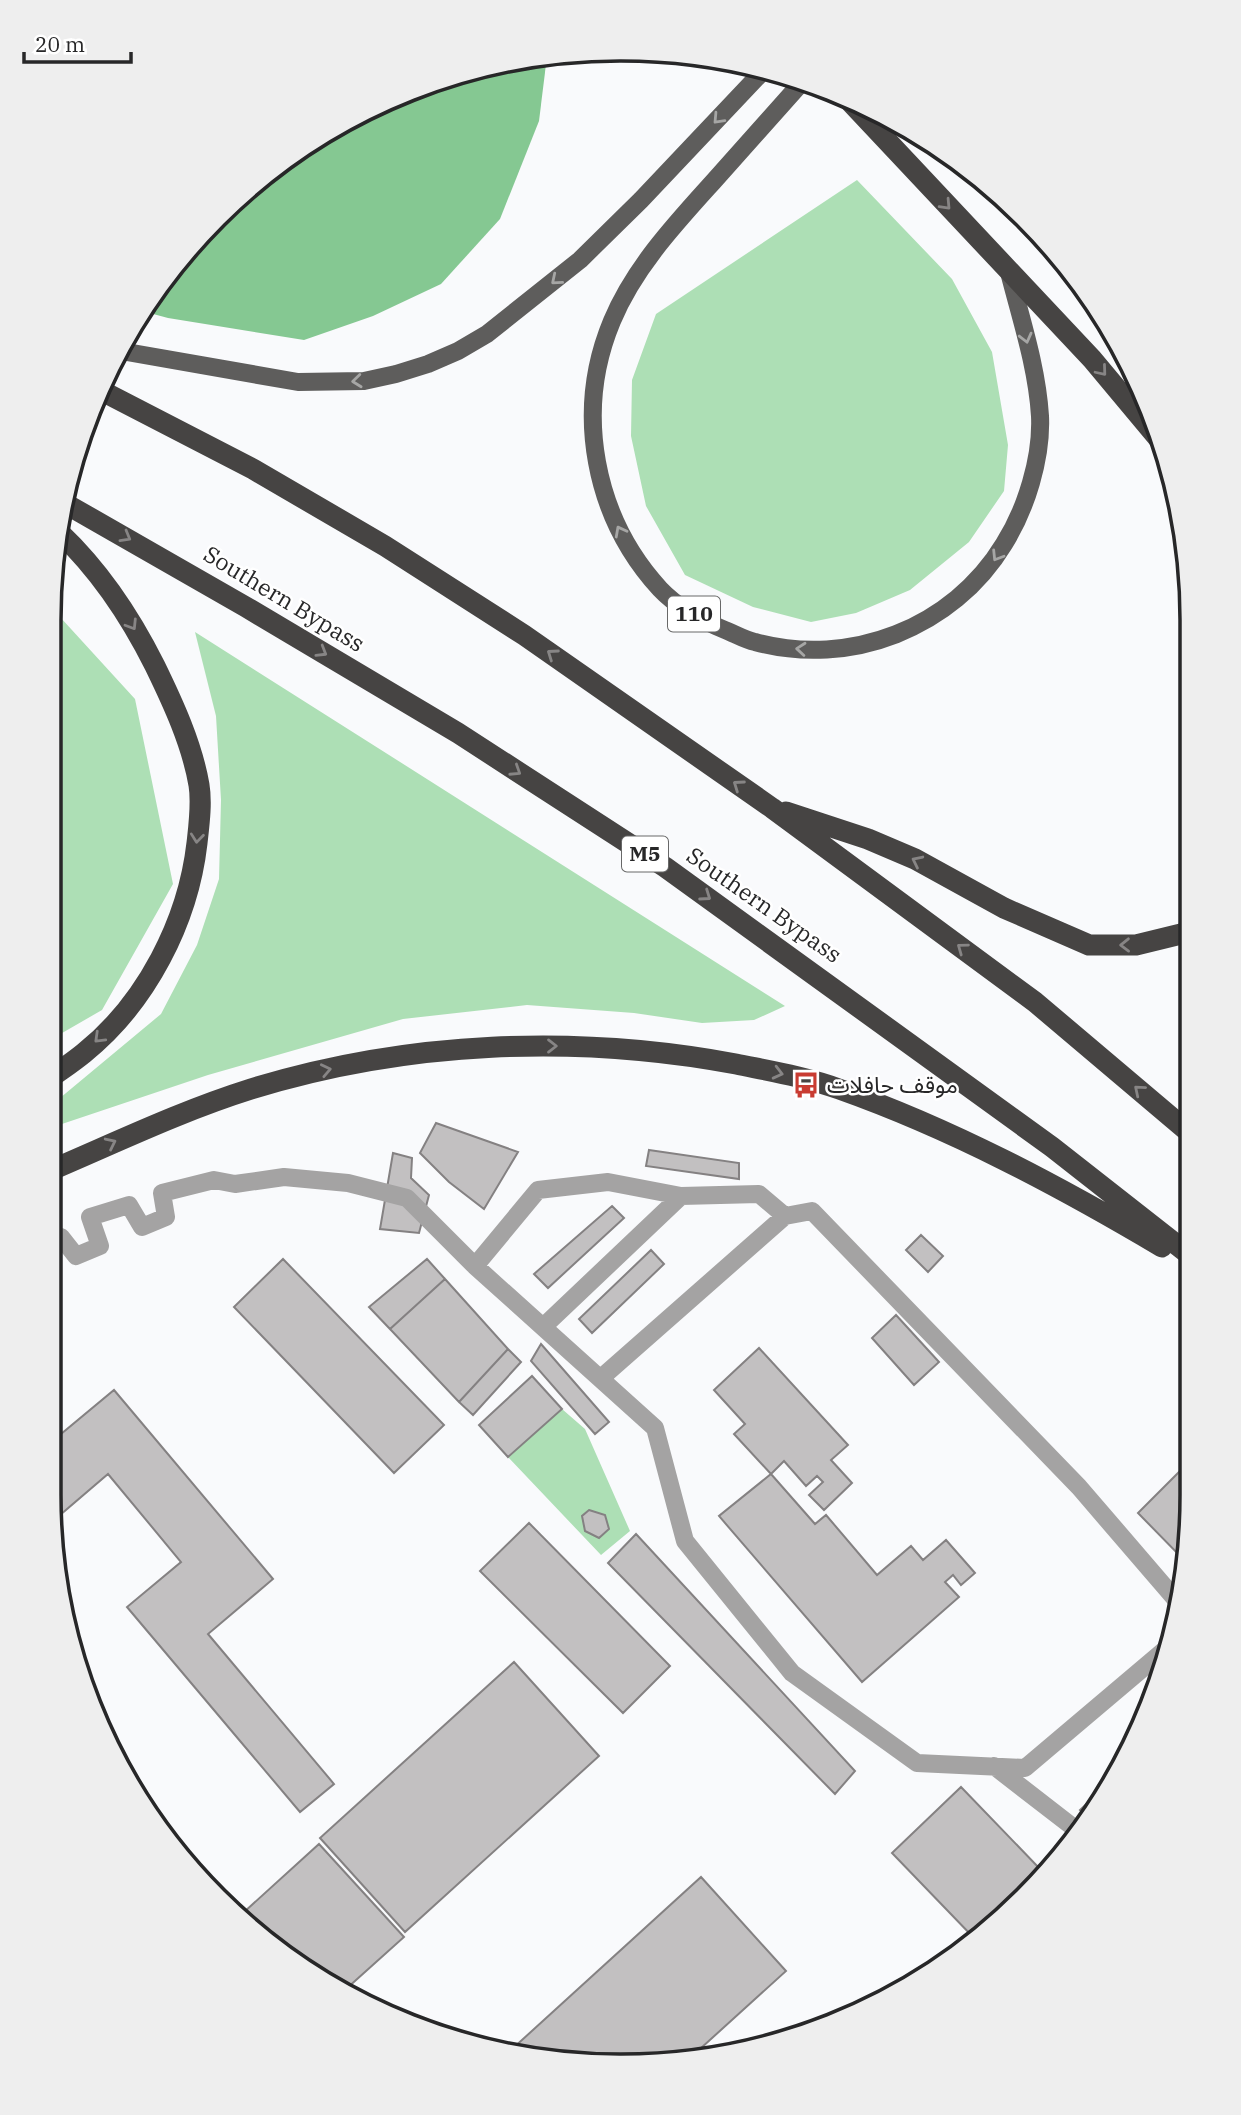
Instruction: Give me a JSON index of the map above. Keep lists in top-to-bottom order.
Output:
{
  "streets": {
    "highway": ["Southern Bypass", "M5"],
    "main road": ["110"]
  },
  "places": {
    "bus stop": ["موقف حافلات"]
  },
  "scale_bar": "20 m"
}
